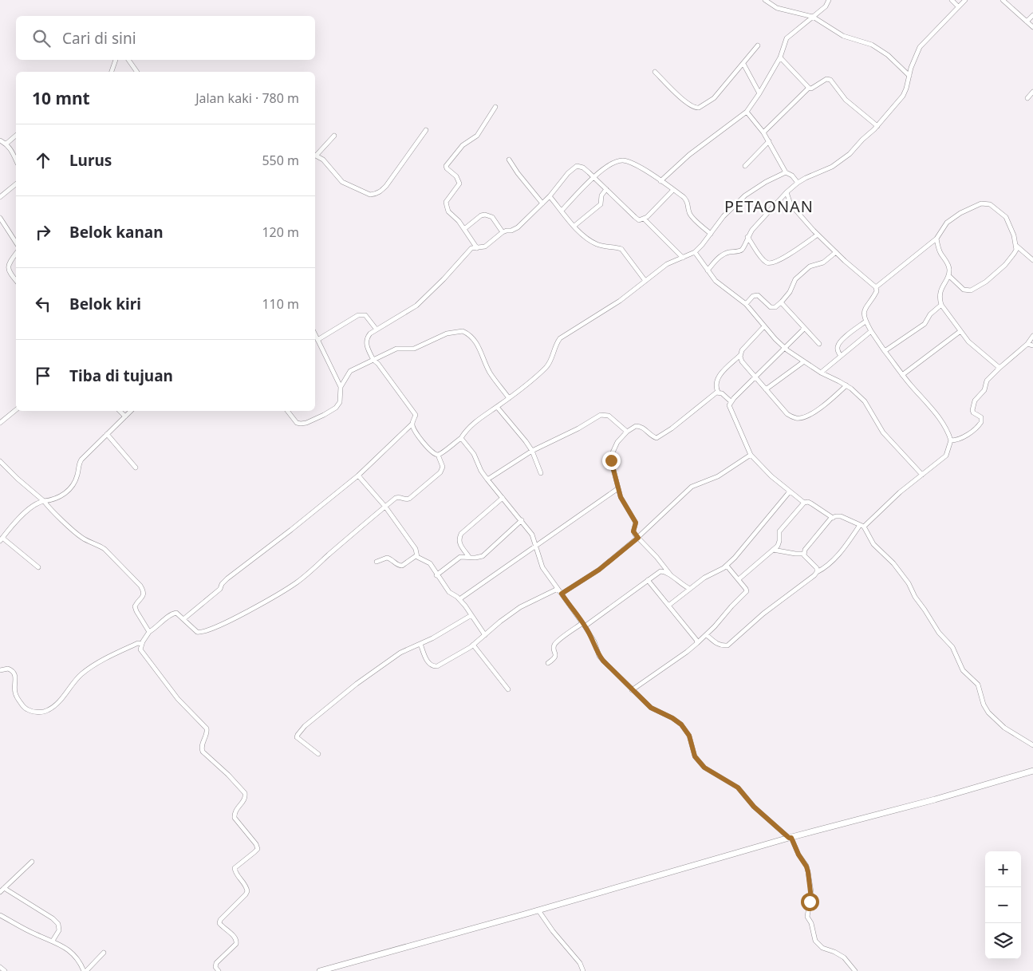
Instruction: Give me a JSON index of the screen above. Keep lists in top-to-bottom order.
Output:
{
  "districts": ["PETAONAN"],
  "page": {
    "search": "Cari di sini",
    "heading": ["10 mnt", "Jalan kaki · 780 m"],
    "list": [
      ["Lurus", "550 m"],
      ["Belok kanan", "120 m"],
      ["Belok kiri", "110 m"],
      "Tiba di tujuan"
    ],
    "map_buttons": ["+", "−"]
  }
}
